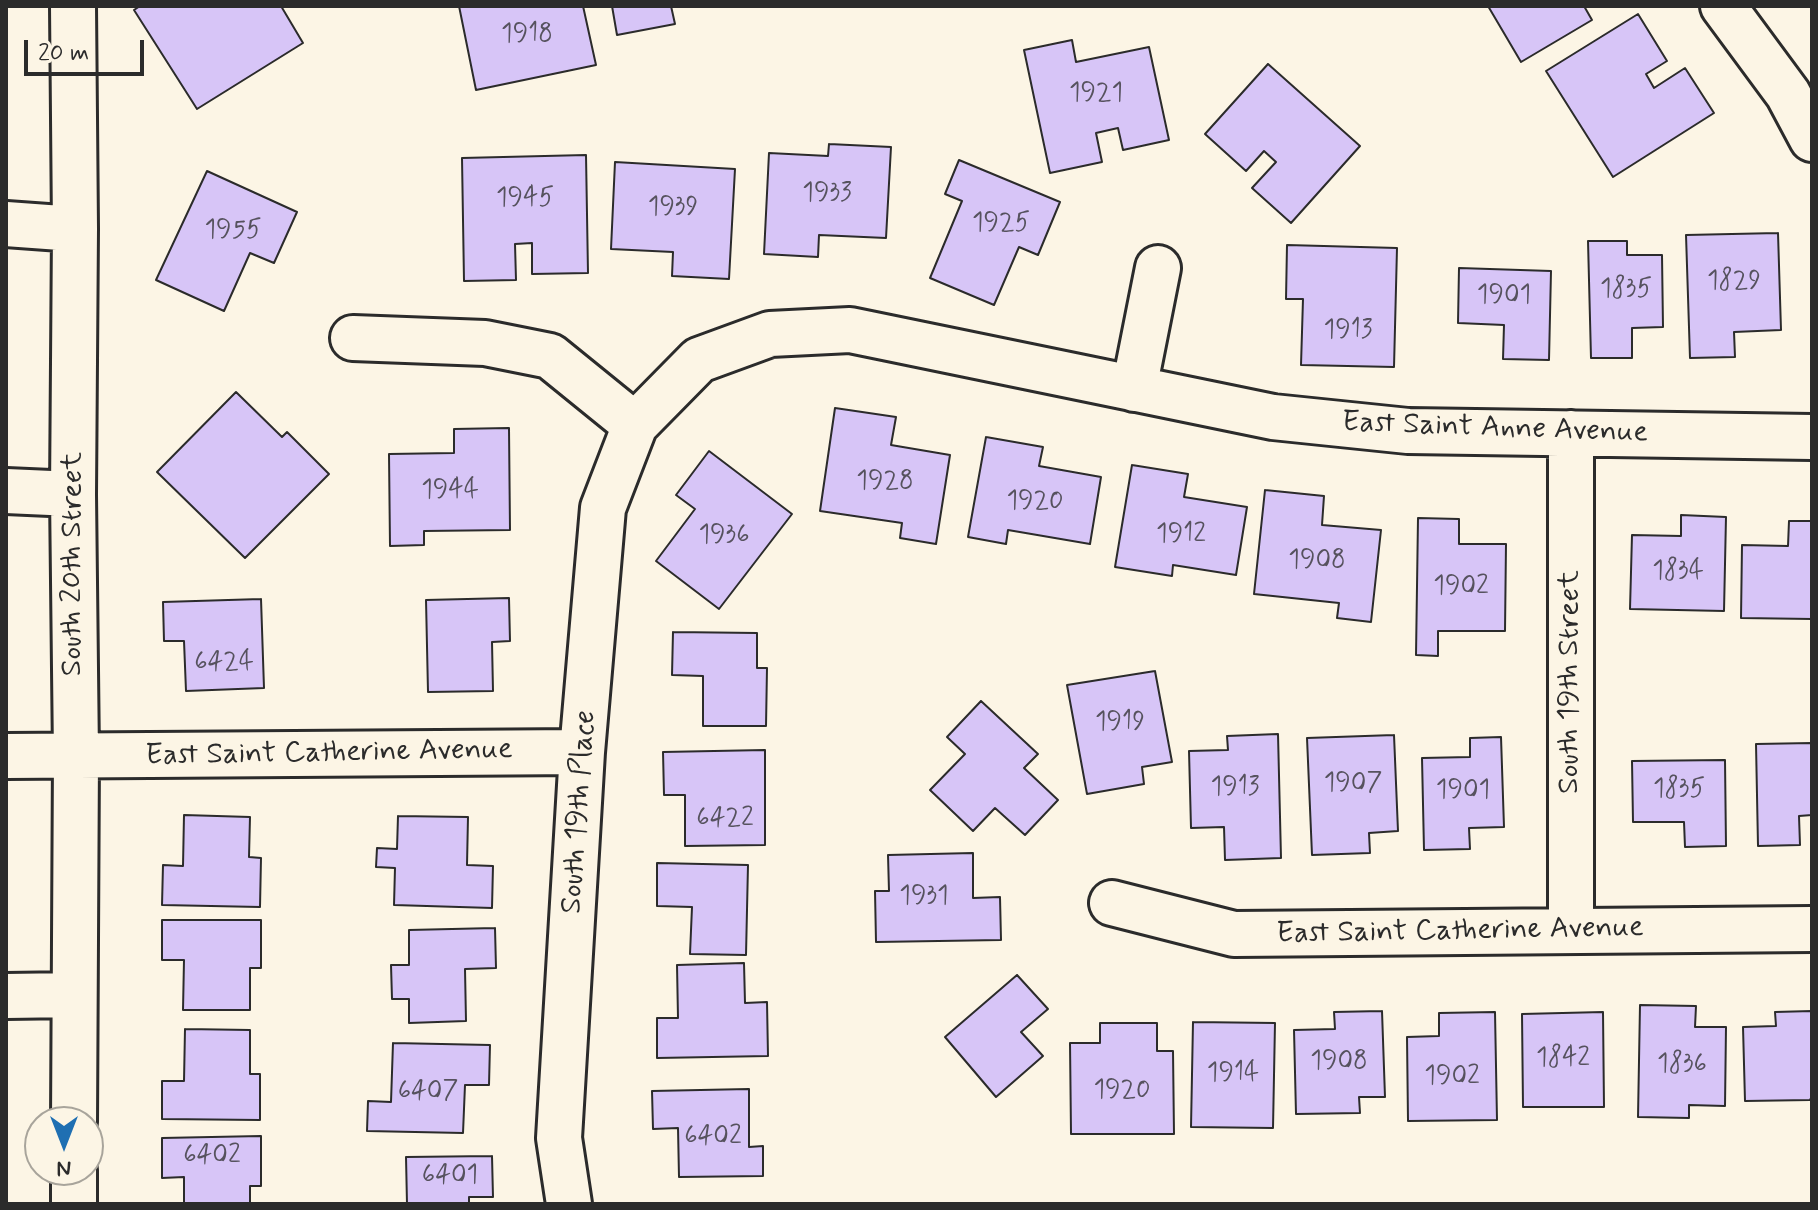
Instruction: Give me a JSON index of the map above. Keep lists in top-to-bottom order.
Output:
{
  "streets": {
    "street": [
      "East Saint Anne Avenue",
      "South 20th Street",
      "South 19th Street",
      "East Saint Catherine Avenue",
      "South 19th Place"
    ]
  },
  "crossings": [
    ["East Saint Anne Avenue", "South 19th Street"],
    ["East Saint Anne Avenue", "South 19th Place"],
    ["South 20th Street", "East Saint Catherine Avenue"],
    ["South 19th Street", "East Saint Catherine Avenue"],
    ["East Saint Catherine Avenue", "South 19th Place"]
  ],
  "house_numbers": [
    "1918",
    "1921",
    "1933",
    "1945",
    "1939",
    "1925",
    "1955",
    "1829",
    "1835",
    "1901",
    "1913",
    "1928",
    "1944",
    "1920",
    "1912",
    "1936",
    "1908",
    "1834",
    "1902",
    "6424",
    "1919",
    "1907",
    "1913",
    "1835",
    "1901",
    "6422",
    "1931",
    "1842",
    "1908",
    "1836",
    "1914",
    "1902",
    "1920",
    "6407",
    "6402",
    "6402",
    "6401"
  ],
  "scale_bar": "20 m",
  "north": "bottom"
}
